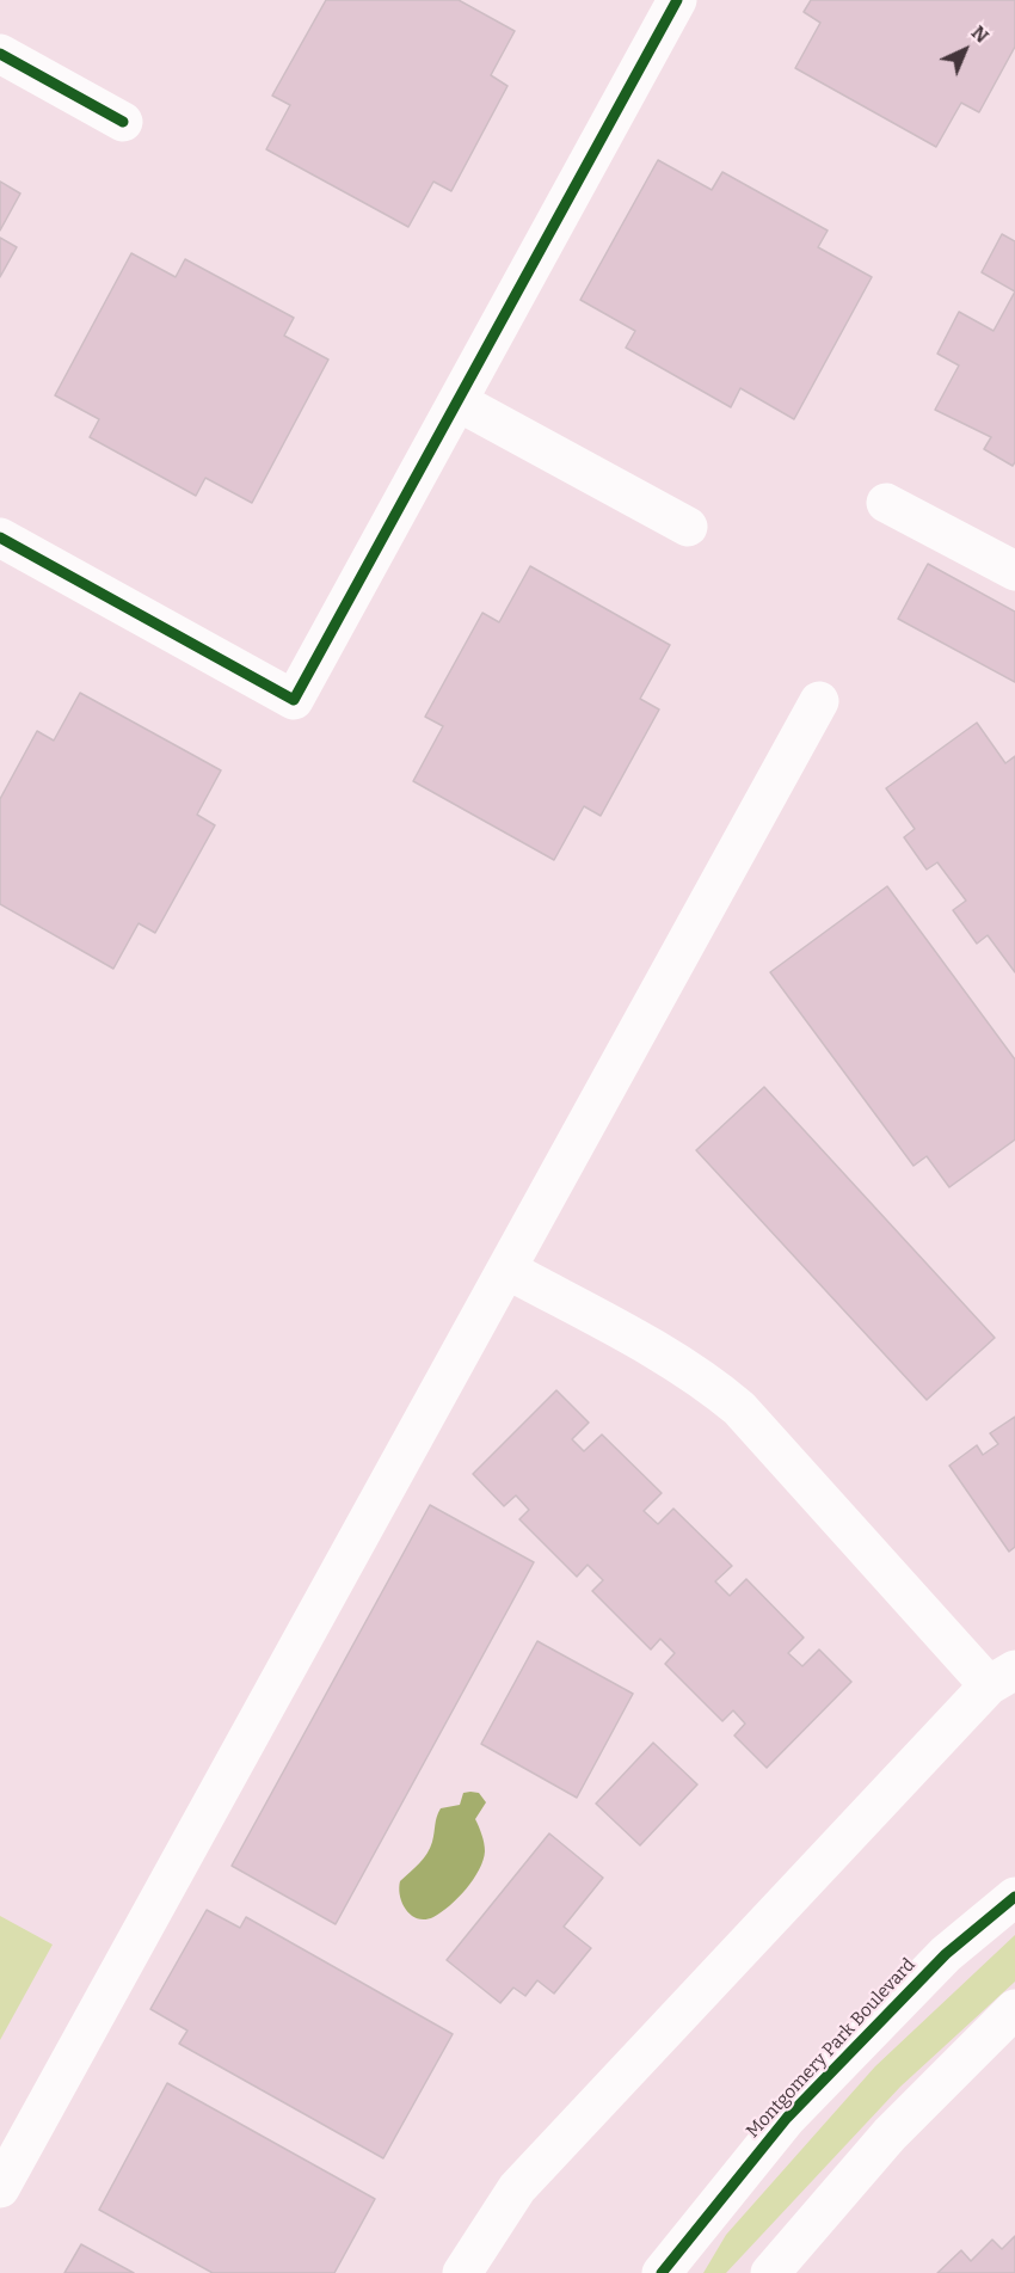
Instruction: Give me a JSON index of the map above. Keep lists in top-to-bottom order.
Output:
{
  "streets": {
    "street": ["Montgomery Park Boulevard"]
  },
  "north": "top right"
}
